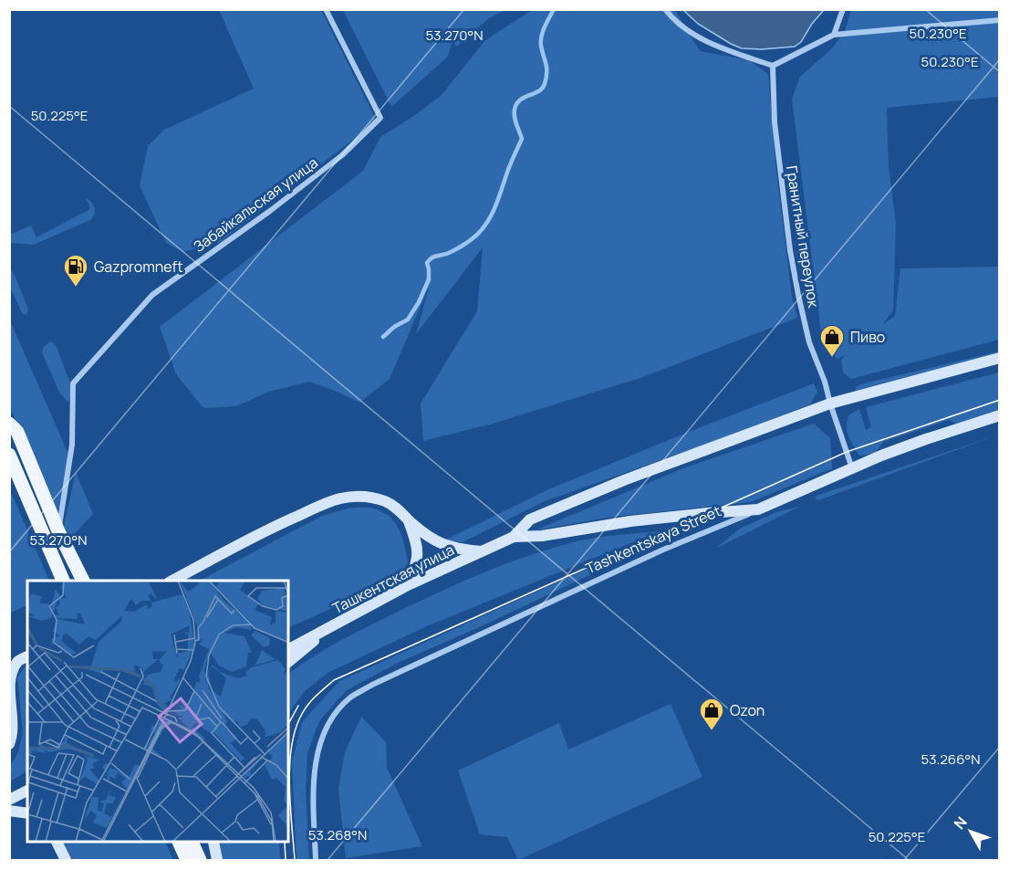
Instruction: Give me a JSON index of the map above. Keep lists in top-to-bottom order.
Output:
{
  "streets": {
    "main road": ["Tashkentskaya Street", "Ташкентская улица"],
    "street": ["Забайкальская улица", "Гранитный переулок"]
  },
  "crossings": [
    ["Гранитный переулок", "Tashkentskaya Street"],
    ["Гранитный переулок", "Ташкентская улица"],
    ["Tashkentskaya Street", "Ташкентская улица"]
  ],
  "places": {
    "fuel station": ["Gazpromneft"],
    "shop": ["Пиво", "Ozon"]
  },
  "north": "top left",
  "coordinates": [
    "50.230°E",
    "53.270°N",
    "50.225°E",
    "53.266°N",
    "53.268°N"
  ]
}
